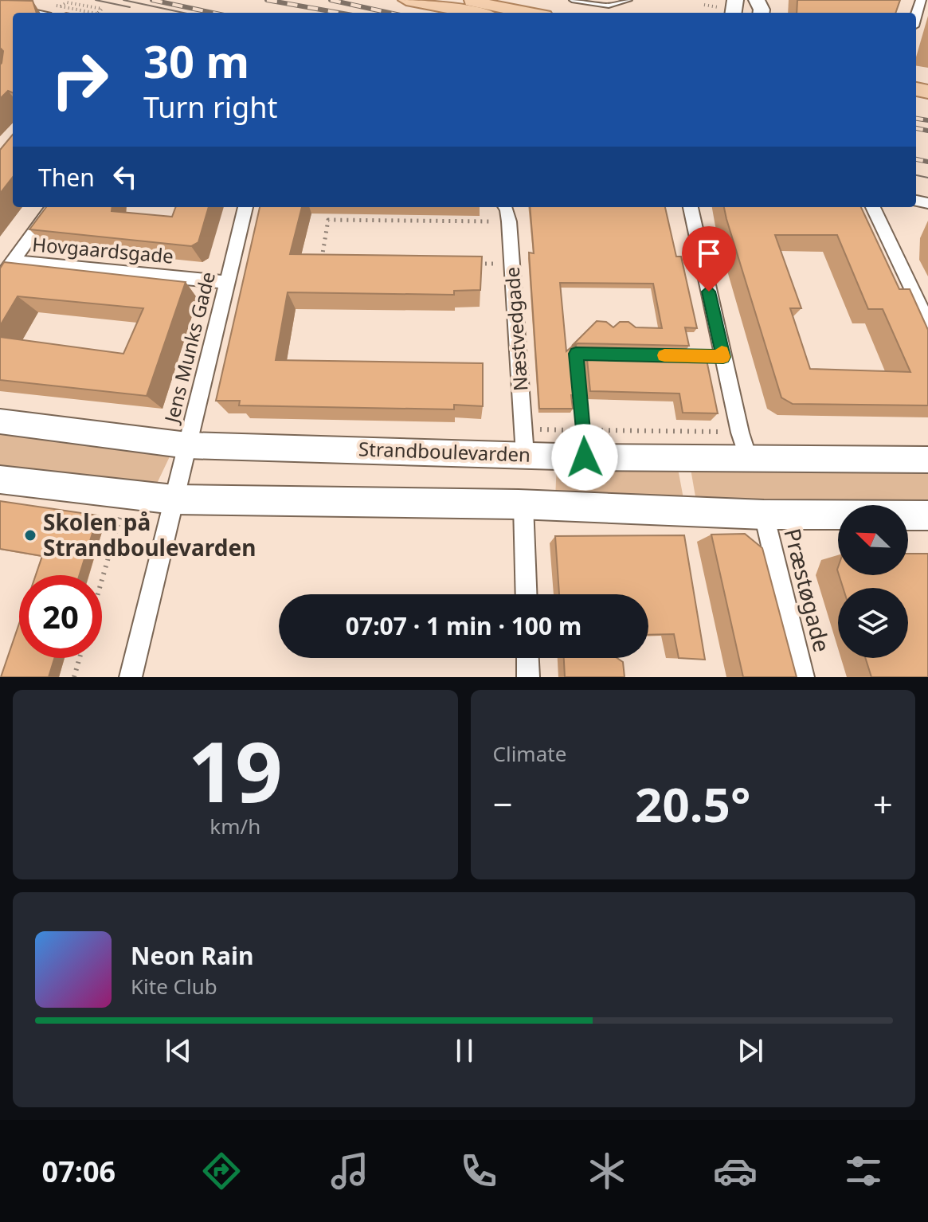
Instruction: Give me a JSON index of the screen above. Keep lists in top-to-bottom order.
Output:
{
  "streets": {
    "street": [
      "Hovgaardsgade",
      "Næstvedgade",
      "Jens Munks Gade",
      "Strandboulevarden",
      "Præstøgade"
    ]
  },
  "crossings": [
    ["Hovgaardsgade", "Jens Munks Gade"],
    ["Næstvedgade", "Strandboulevarden"],
    ["Jens Munks Gade", "Strandboulevarden"]
  ],
  "places": ["Skolen på Strandboulevarden"],
  "north": "top left",
  "page": {
    "turn": ["30 m", "Turn right"],
    "then": "Then",
    "limit": "20",
    "trip": "07:07 · 1 min · 100 m",
    "tile": [
      ["19", "km/h"],
      "Climate"
    ],
    "heat": ["−", "20.5°", "+"],
    "song": ["Neon Rain", "Kite Club"],
    "tabs": "07:06"
  }
}
